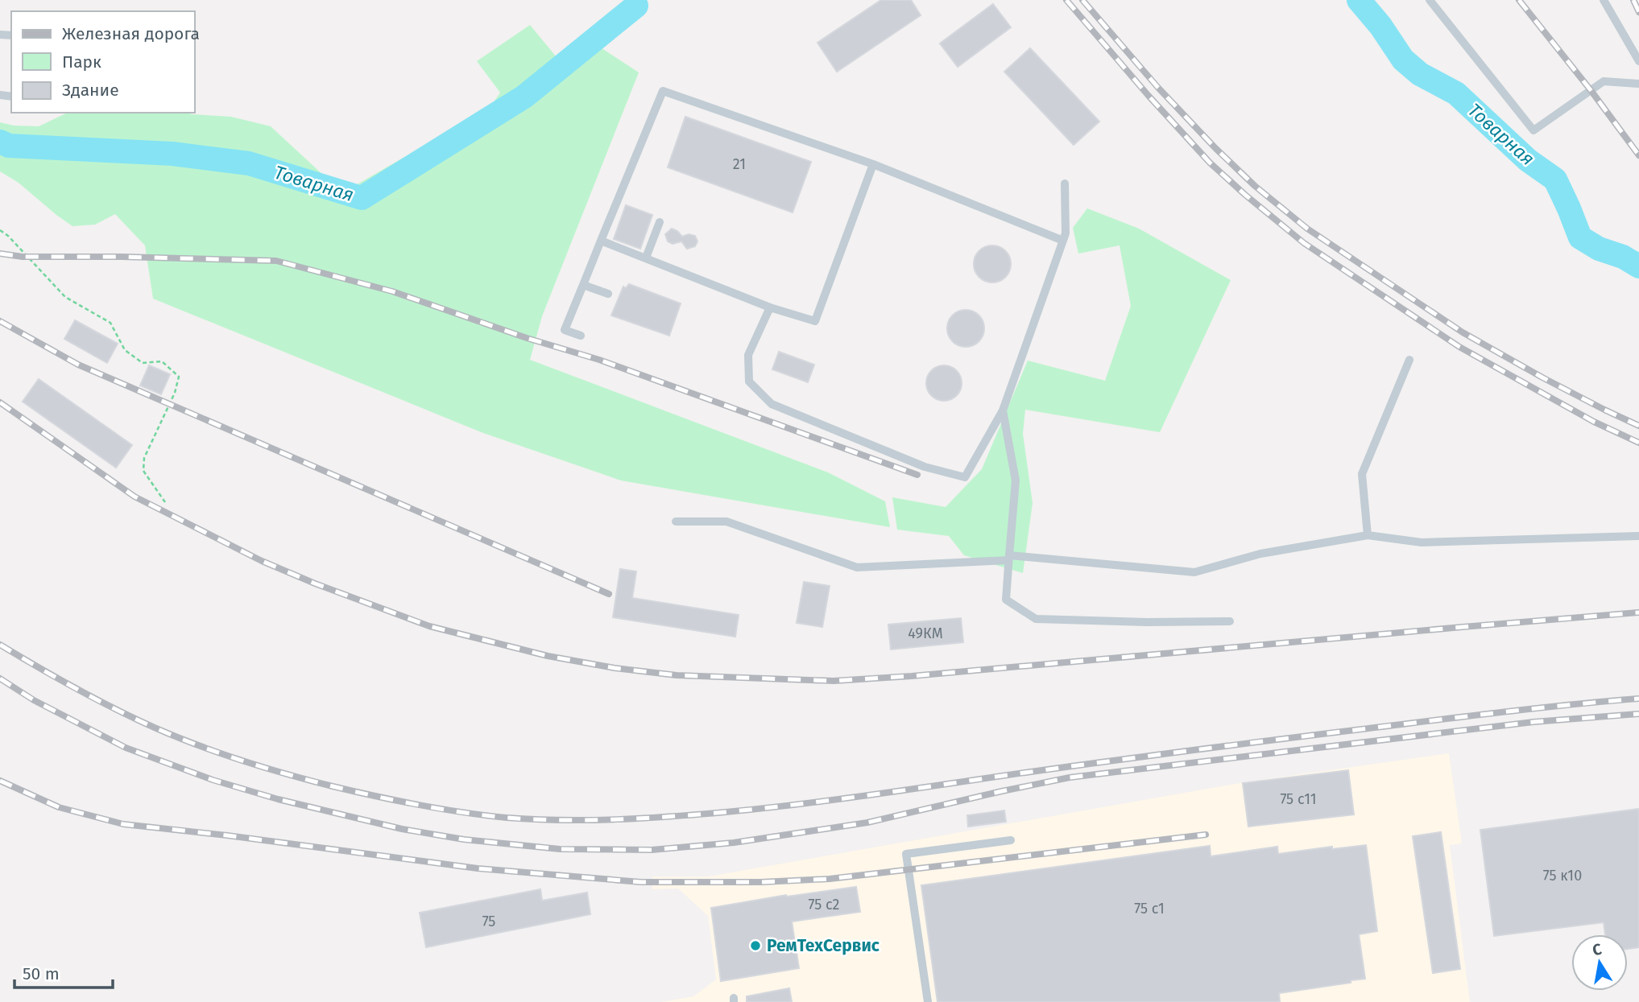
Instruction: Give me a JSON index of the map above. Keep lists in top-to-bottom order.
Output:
{
  "water": ["Товарная"],
  "places": ["РемТехСервис"],
  "house_numbers": [
    "21",
    "49КМ",
    "75 с11",
    "75 к10",
    "75 с2",
    "75 с1",
    "75"
  ],
  "legend": ["Железная дорога", "Парк", "Здание"],
  "scale_bar": "50 m",
  "north": "top"
}
